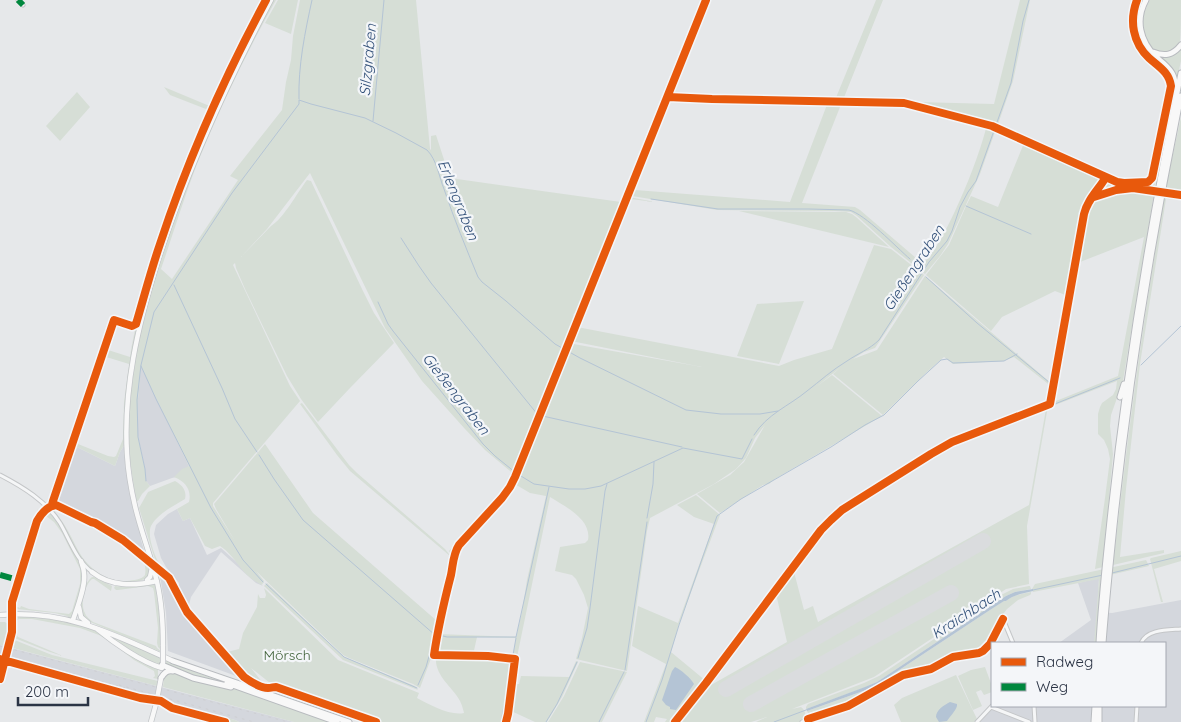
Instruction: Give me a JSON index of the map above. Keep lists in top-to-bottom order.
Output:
{
  "water": [
    "Silzgraben",
    "Erlengraben",
    "Gießengraben",
    "Kraichbach"
  ],
  "parks": ["Mörsch"],
  "legend": ["Radweg", "Weg"],
  "scale_bar": "200 m"
}
